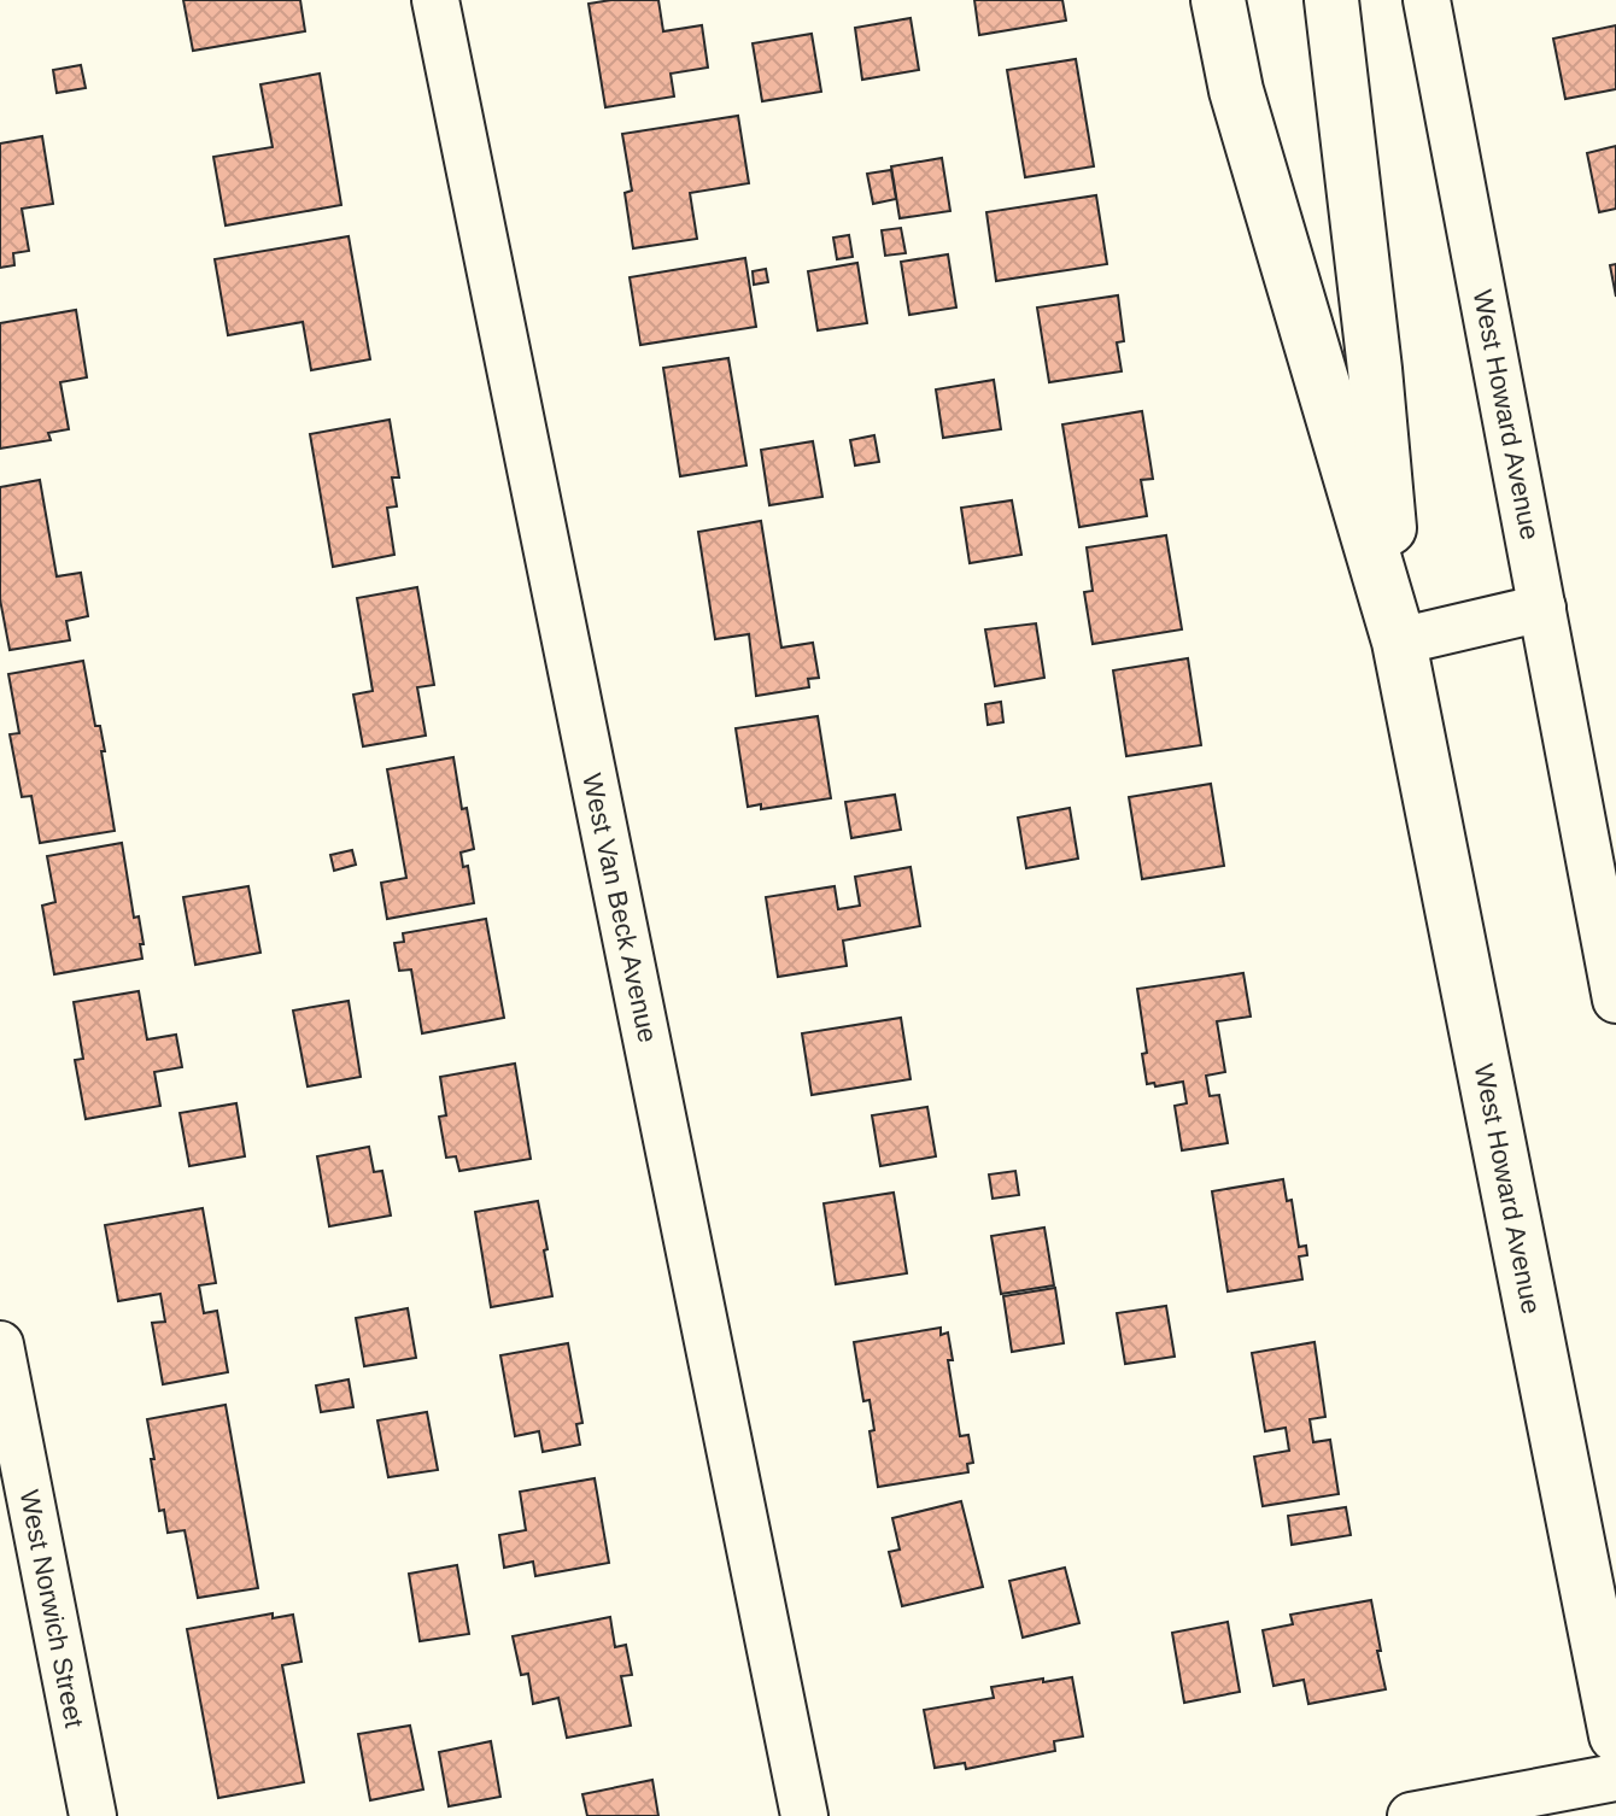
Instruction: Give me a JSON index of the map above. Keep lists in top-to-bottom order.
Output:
{
  "streets": {
    "street": ["West Howard Avenue", "West Van Beck Avenue", "West Norwich Street"]
  }
}
